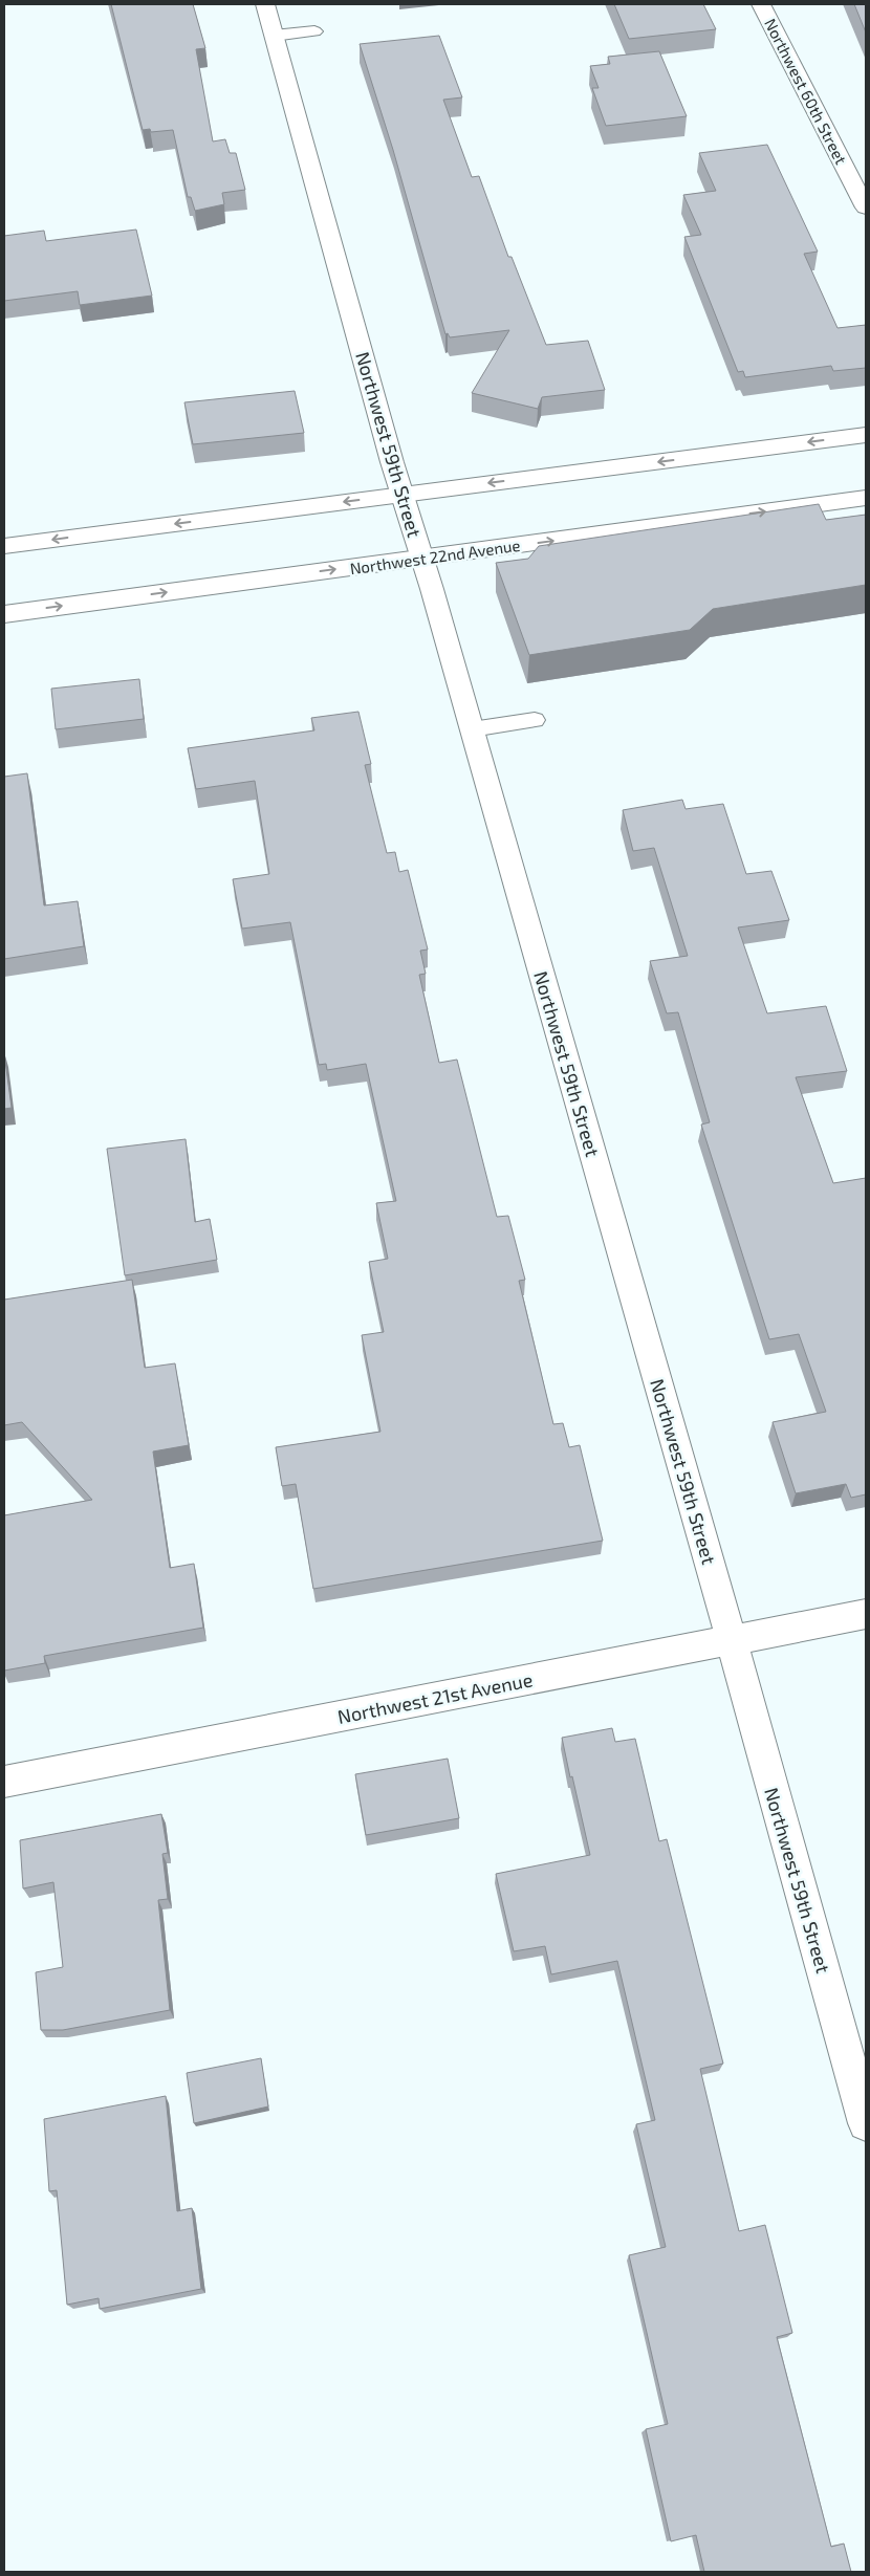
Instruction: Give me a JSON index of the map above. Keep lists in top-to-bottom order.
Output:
{
  "streets": {
    "street": [
      "Northwest 60th Street",
      "Northwest 59th Street",
      "Northwest 22nd Avenue",
      "Northwest 21st Avenue"
    ]
  },
  "crossings": [
    ["Northwest 59th Street", "Northwest 22nd Avenue"],
    ["Northwest 59th Street", "Northwest 21st Avenue"]
  ]
}
